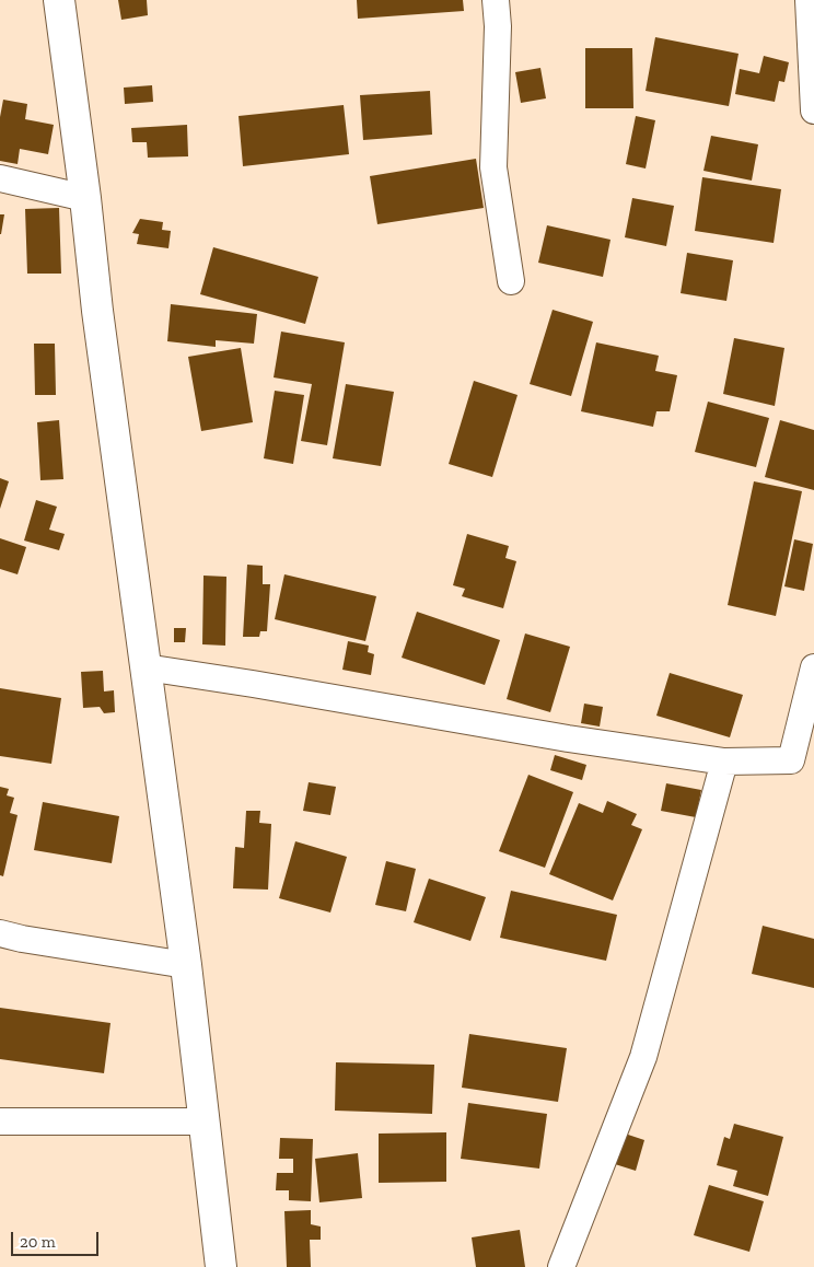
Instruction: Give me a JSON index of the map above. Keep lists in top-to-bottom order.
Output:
{
  "scale_bar": "20 m"
}
